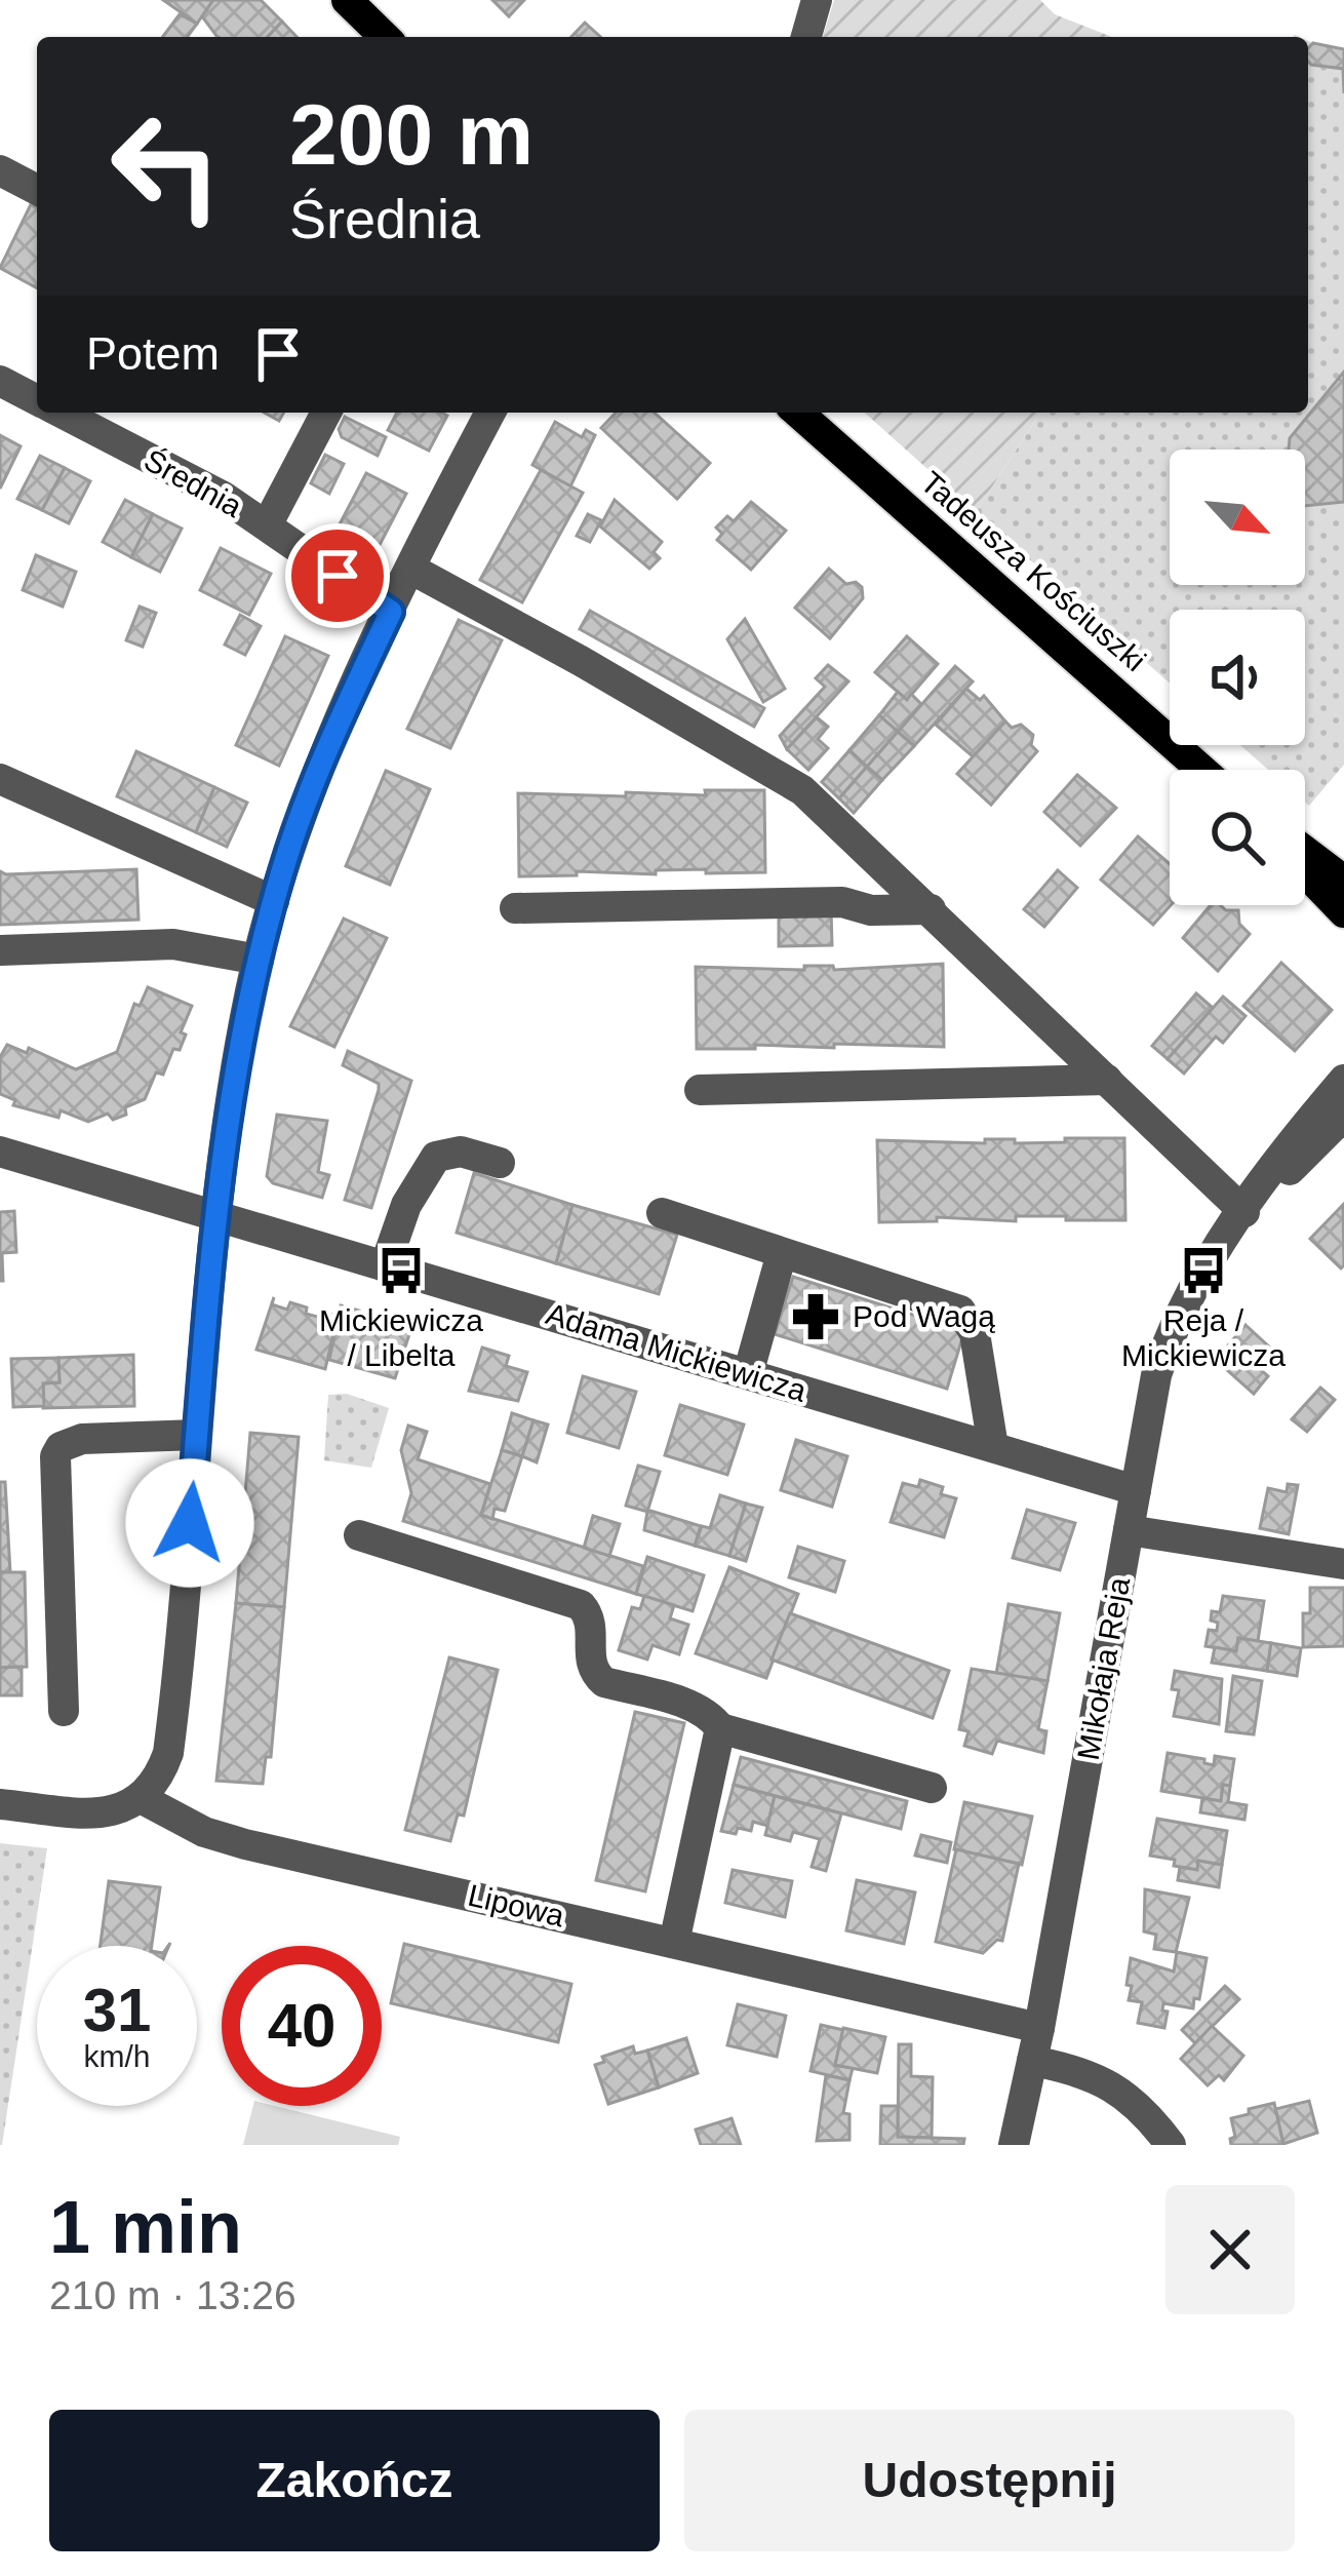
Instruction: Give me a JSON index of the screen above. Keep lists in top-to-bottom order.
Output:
{
  "streets": {
    "main road": ["Tadeusza Kościuszki"],
    "street": [
      "Średnia",
      "Adama Mickiewicza",
      "Mikołaja Reja",
      "Lipowa"
    ]
  },
  "crossings": [
    ["Adama Mickiewicza", "Mikołaja Reja"],
    ["Mikołaja Reja", "Lipowa"]
  ],
  "places": {
    "bus stop": ["Mickiewicza / Libelta", "Reja / Mickiewicza"],
    "pharmacy": ["Pod Wagą"]
  },
  "north": "bottom right",
  "page": {
    "turn": ["200 m", "Średnia"],
    "then": "Potem",
    "speed": "31 km/h",
    "limit": "40",
    "heading": ["1 min", "210 m · 13:26"],
    "buttons": ["Zakończ", "Udostępnij"]
  }
}
